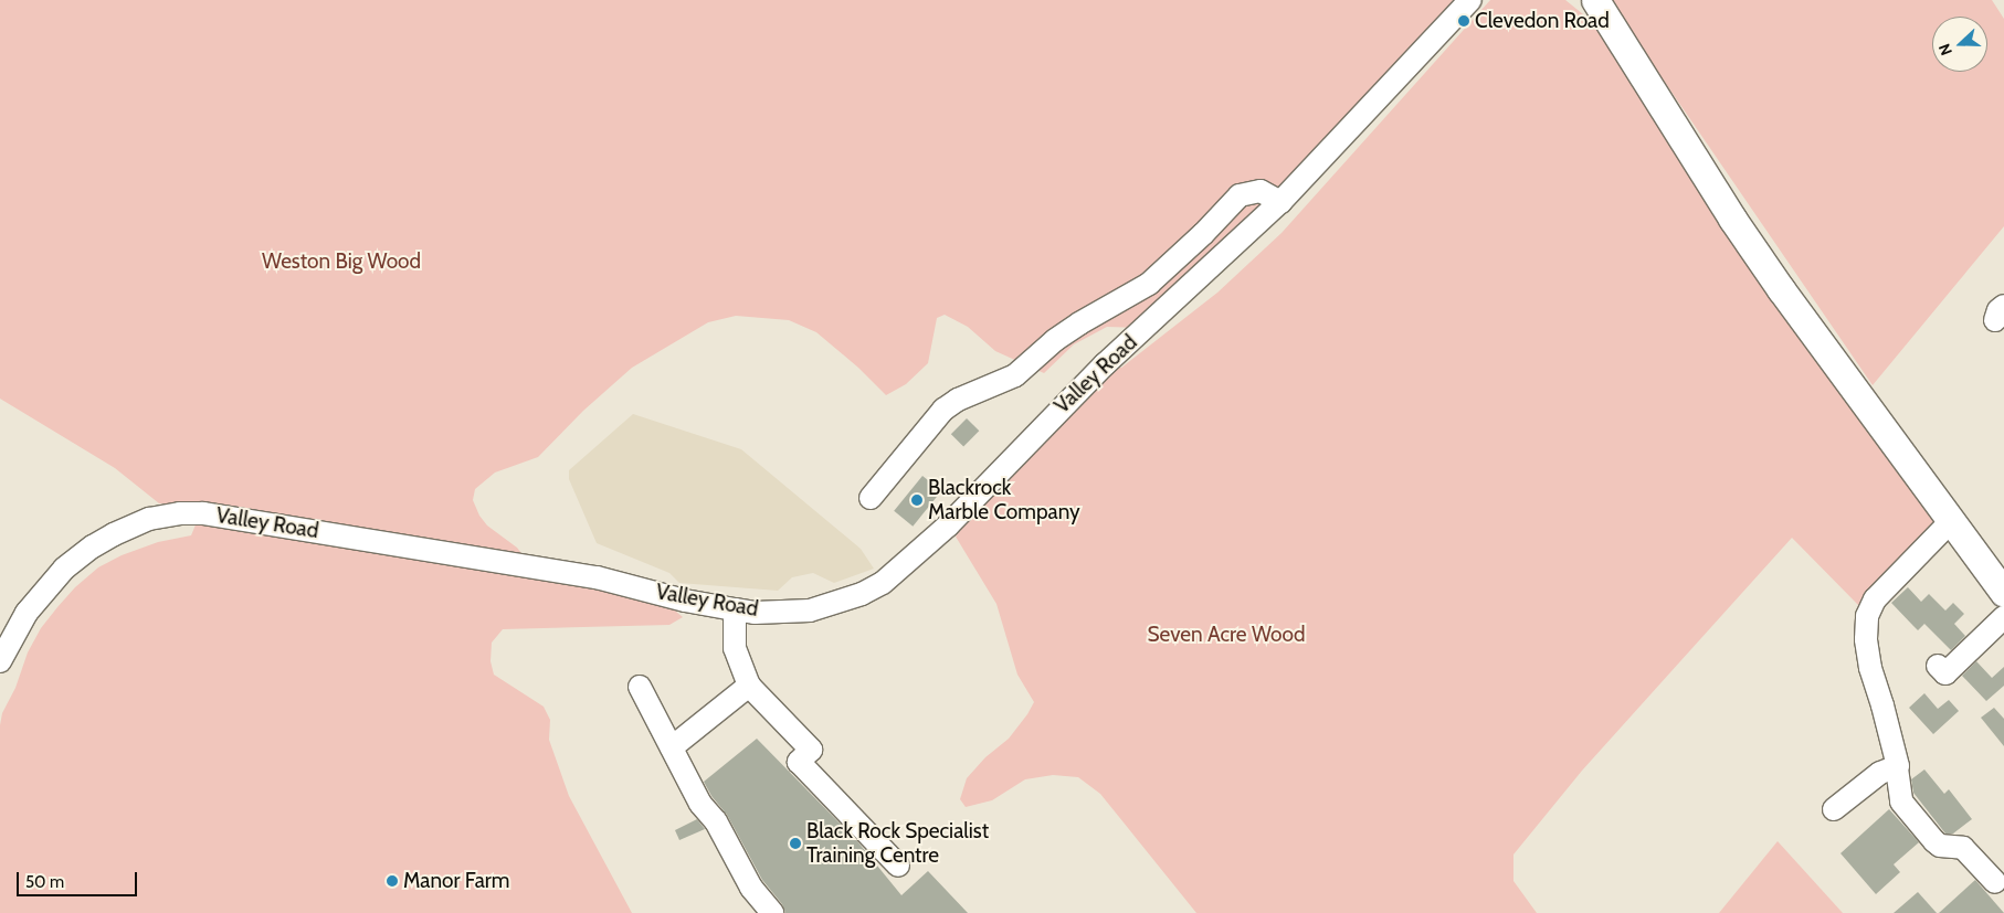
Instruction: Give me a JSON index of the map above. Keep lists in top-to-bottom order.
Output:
{
  "streets": {
    "street": ["Valley Road"]
  },
  "parks": ["Weston Big Wood", "Seven Acre Wood"],
  "places": [
    "Clevedon Road",
    "Blackrock Marble Company",
    "Black Rock Specialist Training Centre",
    "Manor Farm"
  ],
  "scale_bar": "50 m",
  "north": "left"
}
